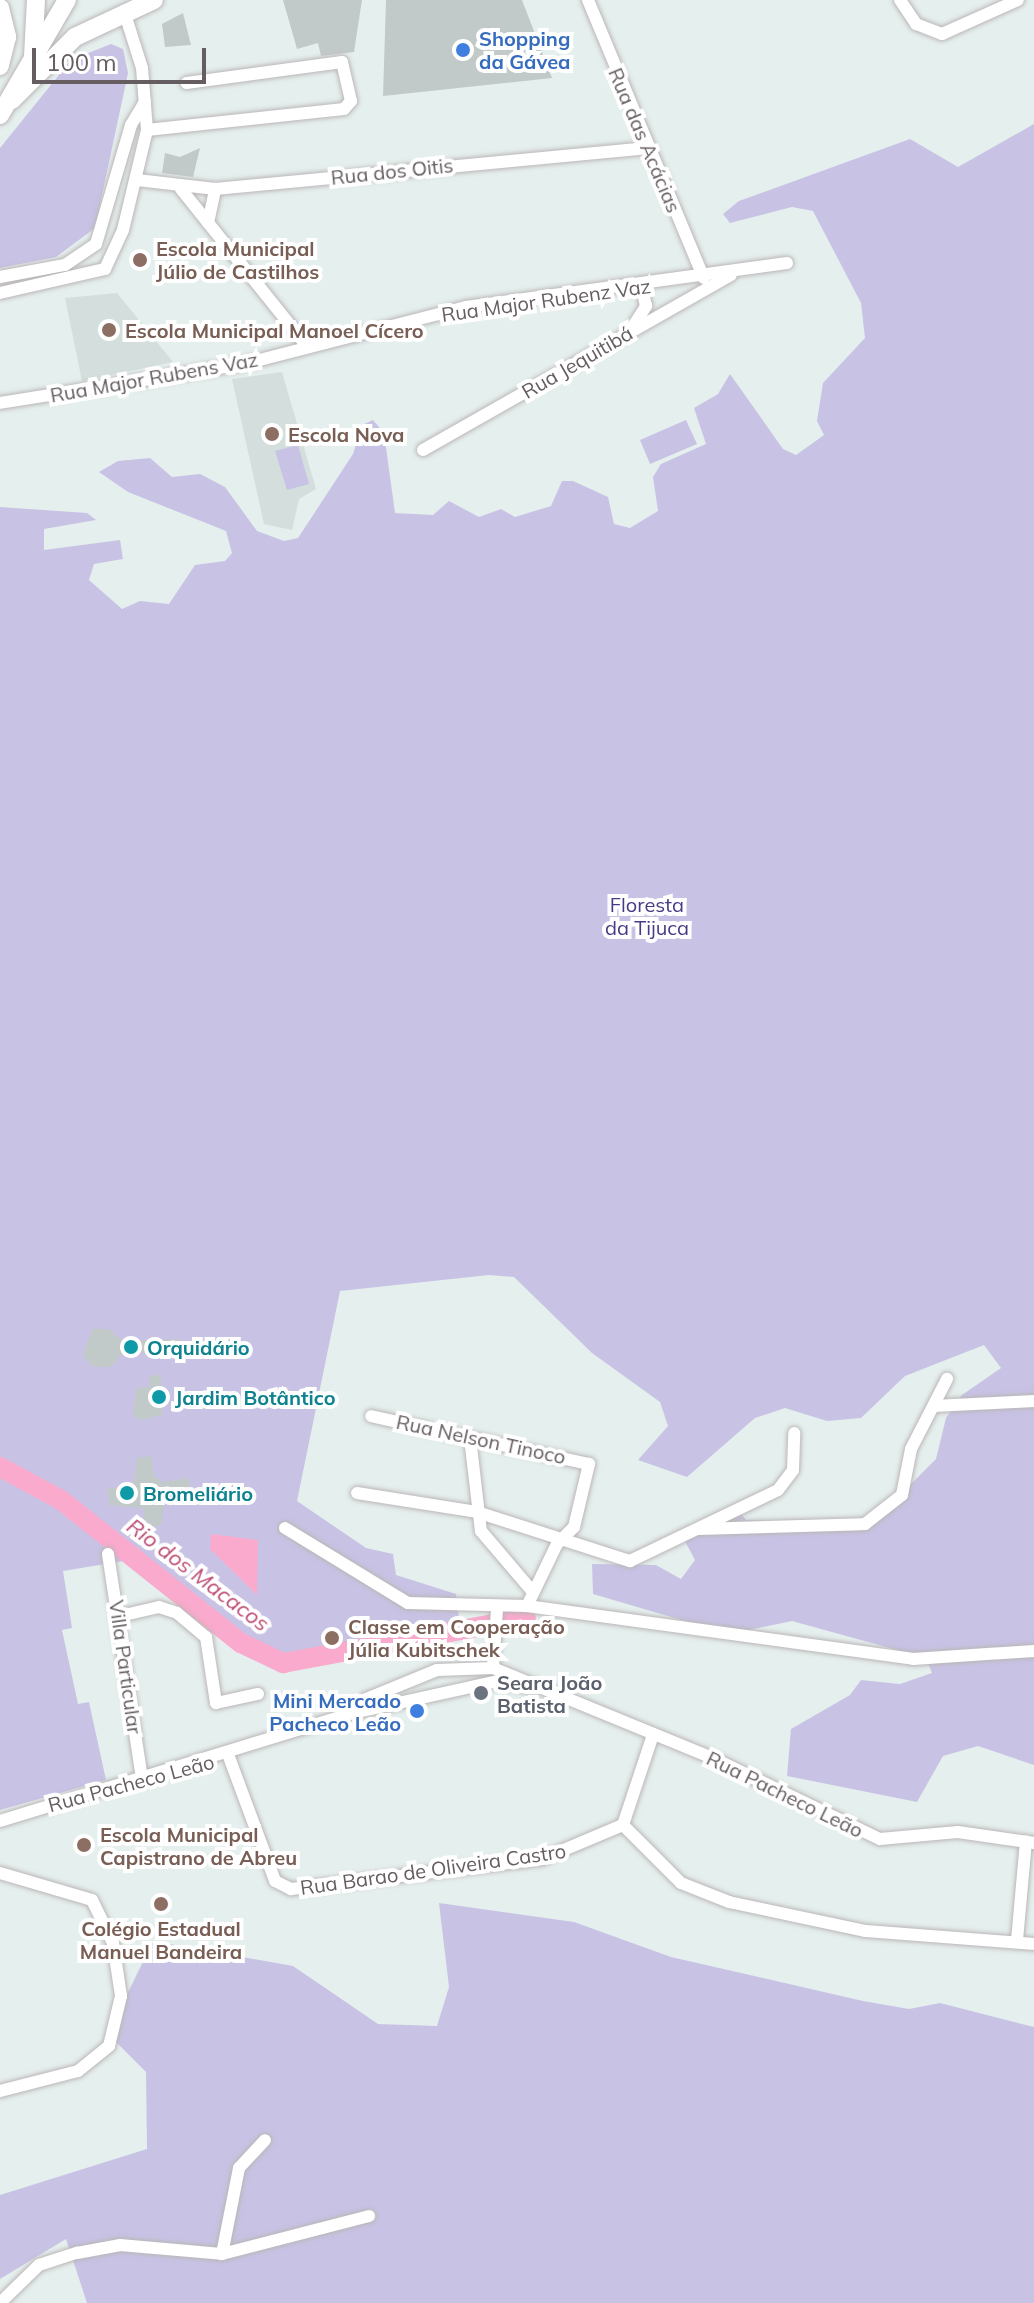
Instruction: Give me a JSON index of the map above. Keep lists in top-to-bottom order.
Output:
{
  "streets": {
    "street": [
      "Rua das Acácias",
      "Rua dos Oitis",
      "Rua Major Rubenz Vaz",
      "Rua Jequitibá",
      "Rua Major Rubens Vaz",
      "Rua Nelson Tinoco",
      "Villa Particular",
      "Rua Pacheco Leão",
      "Rua Barao de Oliveira Castro"
    ]
  },
  "crossings": [
    ["Rua das Acácias", "Rua dos Oitis"],
    ["Rua das Acácias", "Rua Major Rubenz Vaz"],
    ["Rua Major Rubenz Vaz", "Rua Jequitibá"],
    ["Rua Major Rubenz Vaz", "Rua Major Rubens Vaz"],
    ["Villa Particular", "Rua Pacheco Leão"],
    ["Rua Pacheco Leão", "Rua Barao de Oliveira Castro"]
  ],
  "water": ["Rio dos Macacos"],
  "parks": ["Floresta da Tijuca"],
  "places": [
    "Shopping da Gávea",
    "Escola Municipal Júlio de Castilhos",
    "Escola Municipal Manoel Cícero",
    "Escola Nova",
    "Orquidário",
    "Jardim Botântico",
    "Bromeliário",
    "Classe em Cooperação Júlia Kubitschek",
    "Seara João Batista",
    "Mini Mercado Pacheco Leão",
    "Escola Municipal Capistrano de Abreu",
    "Colégio Estadual Manuel Bandeira"
  ],
  "scale_bar": "100 m"
}
